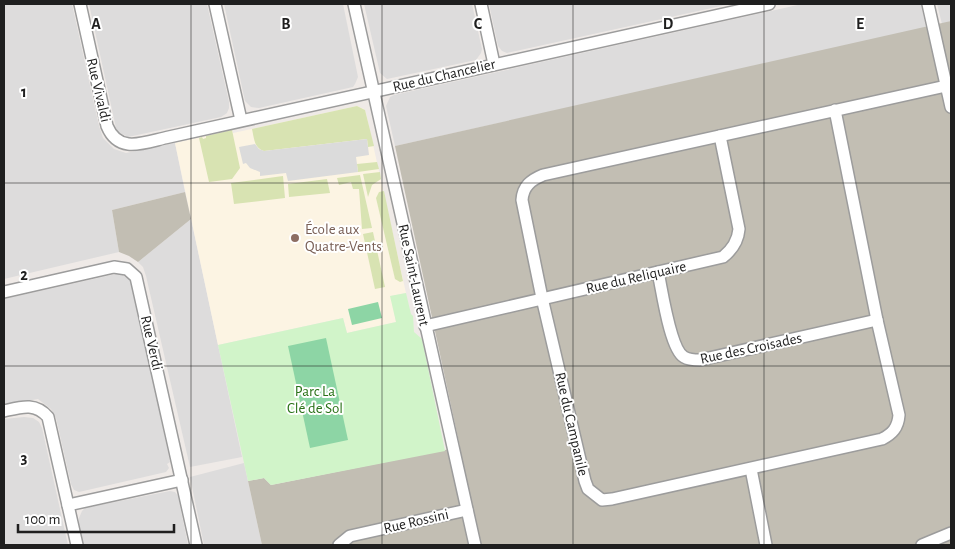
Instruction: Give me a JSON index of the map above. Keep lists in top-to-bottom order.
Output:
{
  "streets": {
    "street": [
      "Rue du Chancelier",
      "Rue Vivaldi",
      "Rue Saint-Laurent",
      "Rue du Reliquaire",
      "Rue Verdi",
      "Rue des Croisades",
      "Rue du Campanile",
      "Rue Rossini"
    ]
  },
  "crossings": [
    ["Rue du Chancelier", "Rue Vivaldi"],
    ["Rue du Chancelier", "Rue Saint-Laurent"],
    ["Rue Saint-Laurent", "Rue du Reliquaire"],
    ["Rue Saint-Laurent", "Rue Rossini"],
    ["Rue du Reliquaire", "Rue des Croisades"],
    ["Rue du Reliquaire", "Rue du Campanile"],
    ["Rue des Croisades", "Rue du Campanile"]
  ],
  "parks": ["Parc La Clé de Sol"],
  "places": ["École aux Quatre-Vents"],
  "scale_bar": "100 m",
  "grid": {
    "columns": [
      "A",
      "B",
      "C",
      "D",
      "E"
    ],
    "rows": ["1", "2", "3"]
  }
}
